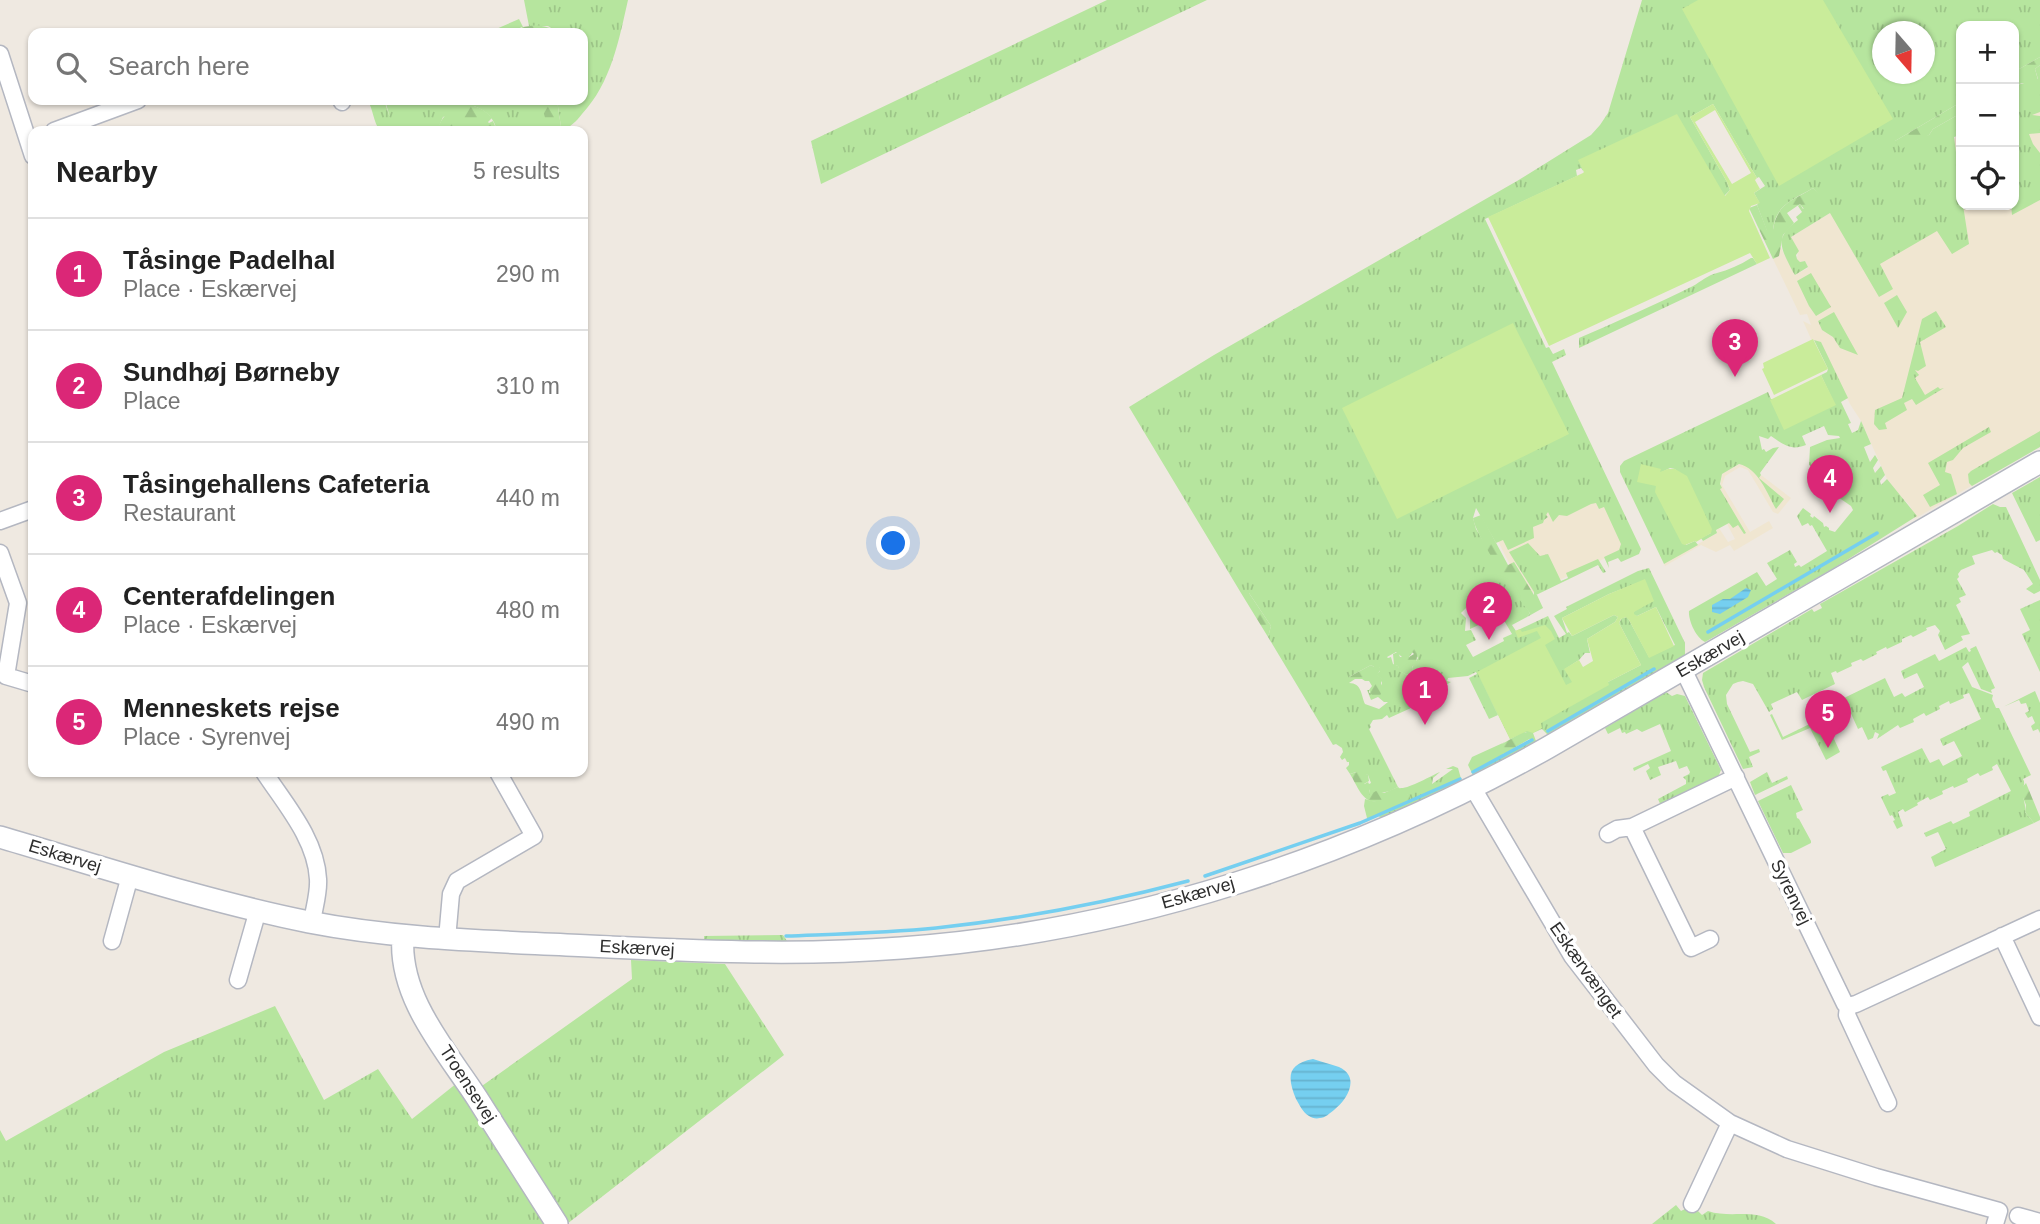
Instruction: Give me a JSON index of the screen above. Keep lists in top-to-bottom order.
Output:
{
  "streets": {
    "street": [
      "Eskærvej",
      "Syrenvej",
      "Eskærvænget",
      "Troensevej"
    ]
  },
  "crossings": [
    ["Eskærvej", "Syrenvej"],
    ["Eskærvej", "Eskærvænget"],
    ["Eskærvej", "Troensevej"]
  ],
  "north": "bottom",
  "page": {
    "map_buttons": ["+", "−"],
    "search": "Search here",
    "heading": ["Nearby", "5 results"],
    "list": [
      {
        "mark": "1",
        "name": "Tåsinge Padelhal",
        "note": "Place · Eskærvej",
        "value": "290 m"
      },
      {
        "mark": "2",
        "name": "Sundhøj Børneby",
        "note": "Place",
        "value": "310 m"
      },
      {
        "mark": "3",
        "name": "Tåsingehallens Cafeteria",
        "note": "Restaurant",
        "value": "440 m"
      },
      {
        "mark": "4",
        "name": "Centerafdelingen",
        "note": "Place · Eskærvej",
        "value": "480 m"
      },
      {
        "mark": "5",
        "name": "Menneskets rejse",
        "note": "Place · Syrenvej",
        "value": "490 m"
      }
    ],
    "pins": [
      "3",
      "4",
      "2",
      "1",
      "5"
    ]
  }
}
